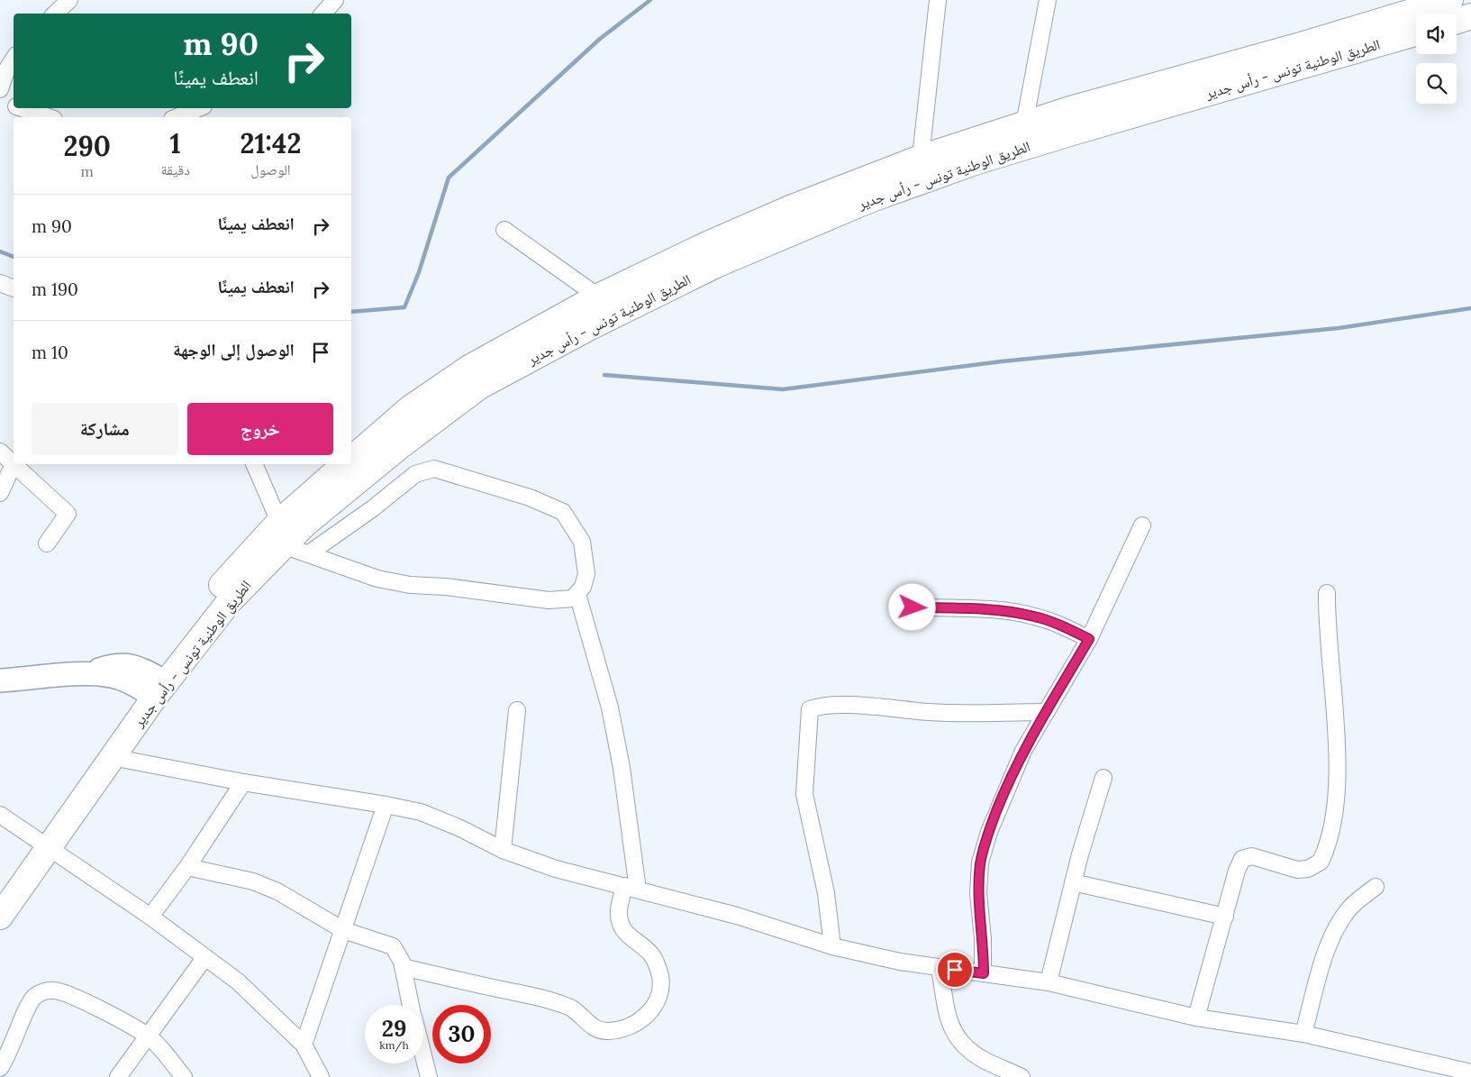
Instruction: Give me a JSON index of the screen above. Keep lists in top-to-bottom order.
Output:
{
  "streets": {
    "main road": ["الطريق الوطنية تونس - رأس جدير"]
  },
  "page": {
    "turn": ["90 m", "انعطف يمينًا"],
    "eta": [
      "21:42",
      "الوصول",
      "1",
      "دقيقة",
      "290",
      "m"
    ],
    "list": [
      {
        "name": "انعطف يمينًا",
        "value": "90 m"
      },
      {
        "name": "انعطف يمينًا",
        "value": "190 m"
      },
      {
        "name": "الوصول إلى الوجهة",
        "value": "10 m"
      }
    ],
    "buttons": ["خروج", "مشاركة"],
    "speed": "29 km/h",
    "limit": "30"
  }
}
